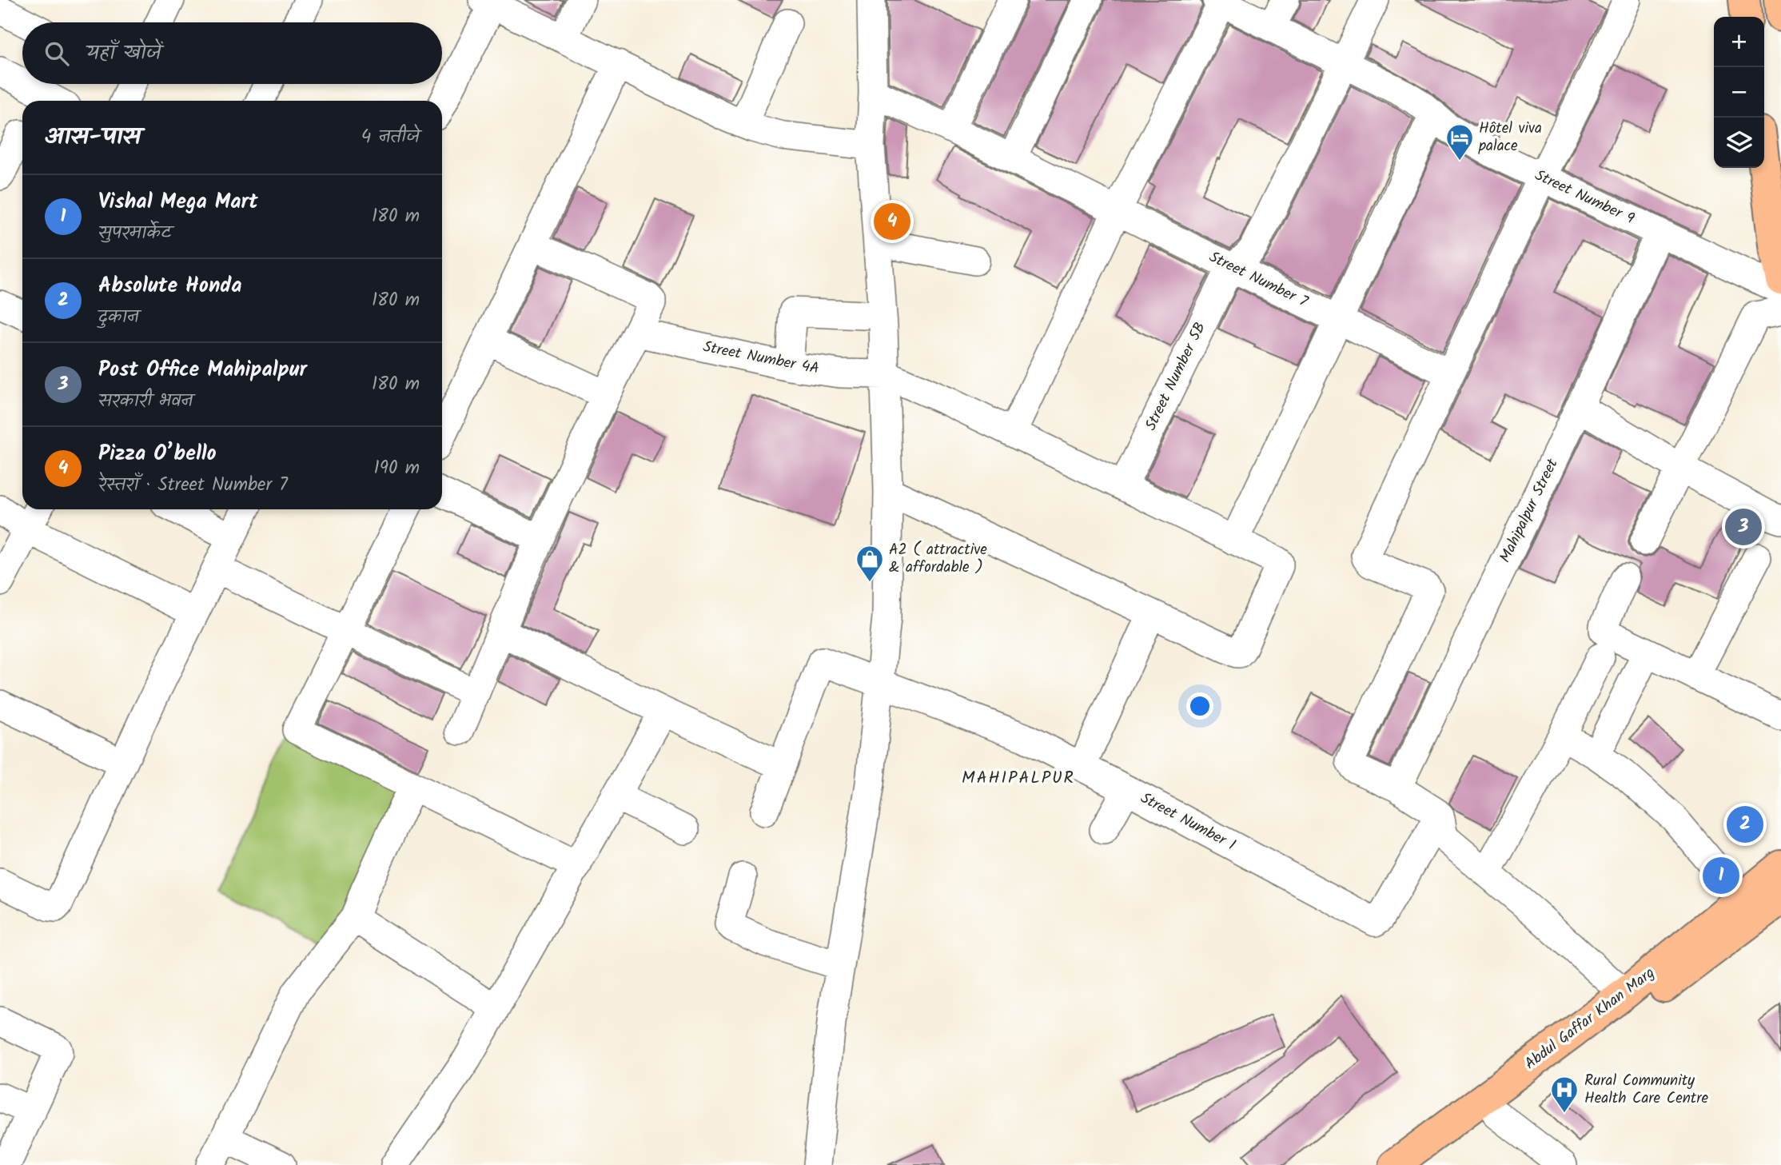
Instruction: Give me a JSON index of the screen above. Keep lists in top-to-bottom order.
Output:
{
  "streets": {
    "main road": ["Abdul Gaffar Khan Marg"],
    "street": [
      "Street Number 9",
      "Street Number 7",
      "Street Number 4A",
      "Street Number 5B",
      "Mahipalpur Street",
      "Street Number 1"
    ]
  },
  "crossings": [
    ["Street Number 9", "Mahipalpur Street"],
    ["Street Number 7", "Street Number 5B"]
  ],
  "districts": ["MAHIPALPUR"],
  "places": {
    "hotel": ["Hôtel viva palace"],
    "shop": ["A2 ( attractive & affordable )"],
    "hospital": ["Rural Community Health Care Centre"]
  },
  "page": {
    "map_buttons": ["+", "−"],
    "search": "यहाँ खोजें",
    "heading": ["आस-पास", "4 नतीजे"],
    "list": [
      {
        "mark": "1",
        "name": "Vishal Mega Mart",
        "note": "सुपरमार्केट",
        "value": "180 m"
      },
      {
        "mark": "2",
        "name": "Absolute Honda",
        "note": "दुकान",
        "value": "180 m"
      },
      {
        "mark": "3",
        "name": "Post Office Mahipalpur",
        "note": "सरकारी भवन",
        "value": "180 m"
      },
      {
        "mark": "4",
        "name": "Pizza O’bello",
        "note": "रेस्तराँ · Street Number 7",
        "value": "190 m"
      }
    ],
    "pins": [
      "4",
      "3",
      "2",
      "1"
    ]
  }
}
